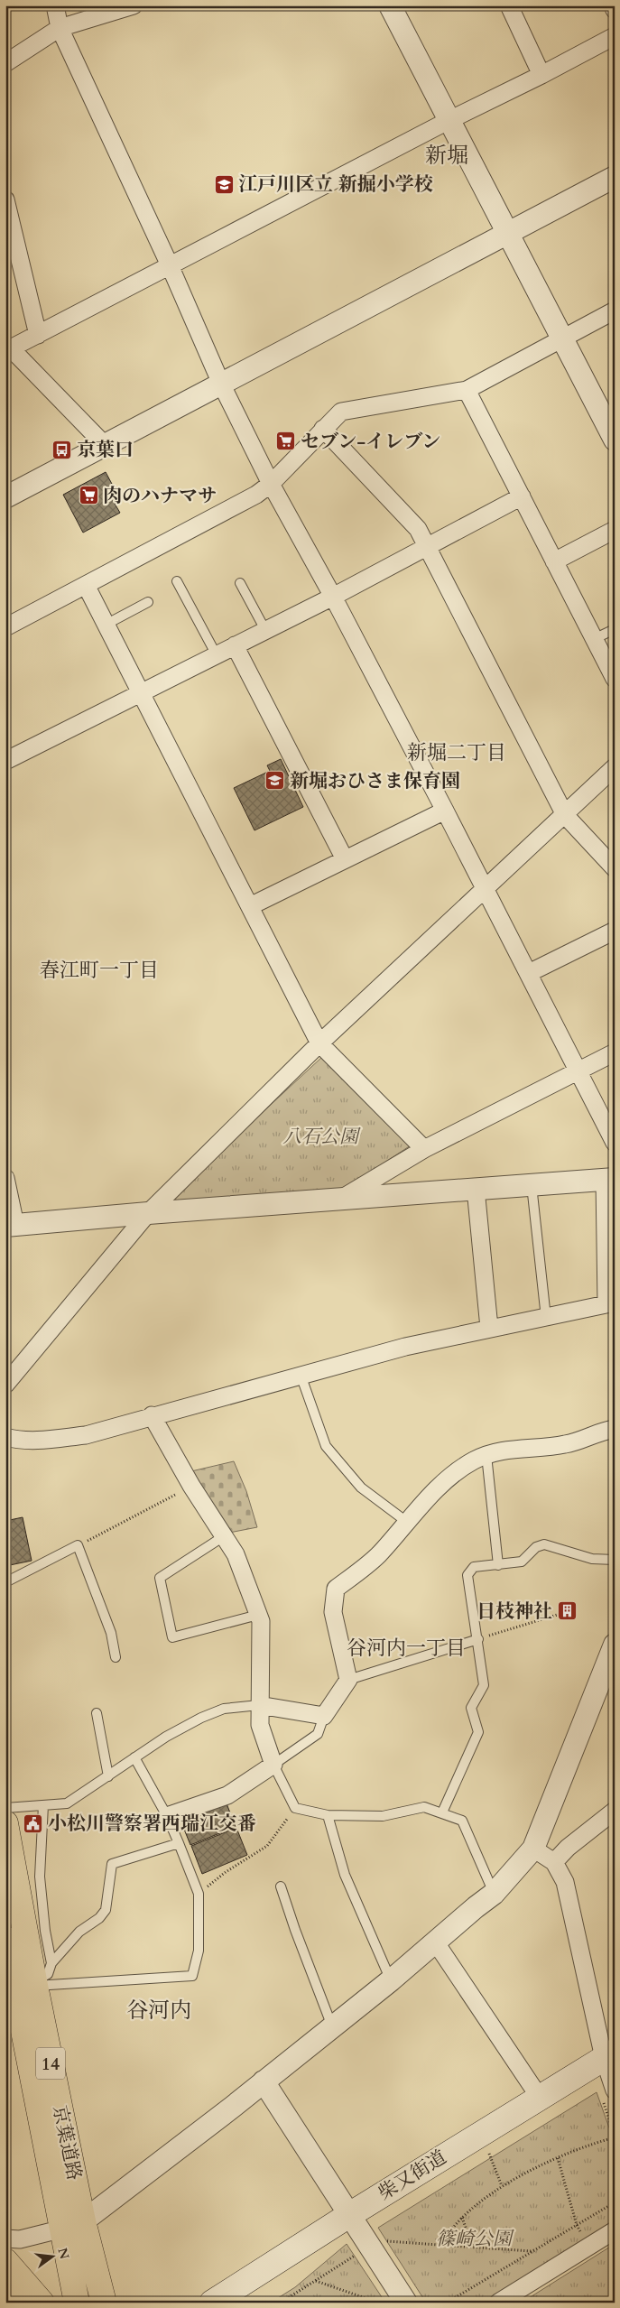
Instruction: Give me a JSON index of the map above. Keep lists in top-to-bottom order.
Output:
{
  "streets": {
    "highway": ["14", "京葉道路"],
    "main road": ["柴又街道"]
  },
  "districts": [
    "新堀",
    "新堀二丁目",
    "春江町一丁目",
    "谷河内一丁目",
    "谷河内"
  ],
  "parks": ["八石公園", "篠崎公園"],
  "places": {
    "school or university": ["江戸川区立 新掘小学校", "新堀おひさま保育園"],
    "supermarket": ["セブン-イレブン", "肉のハナマサ"],
    "bus stop": ["京葉口"],
    "building": ["日枝神社"],
    "public building": ["小松川警察署西瑞江交番"]
  },
  "north": "right"
}
